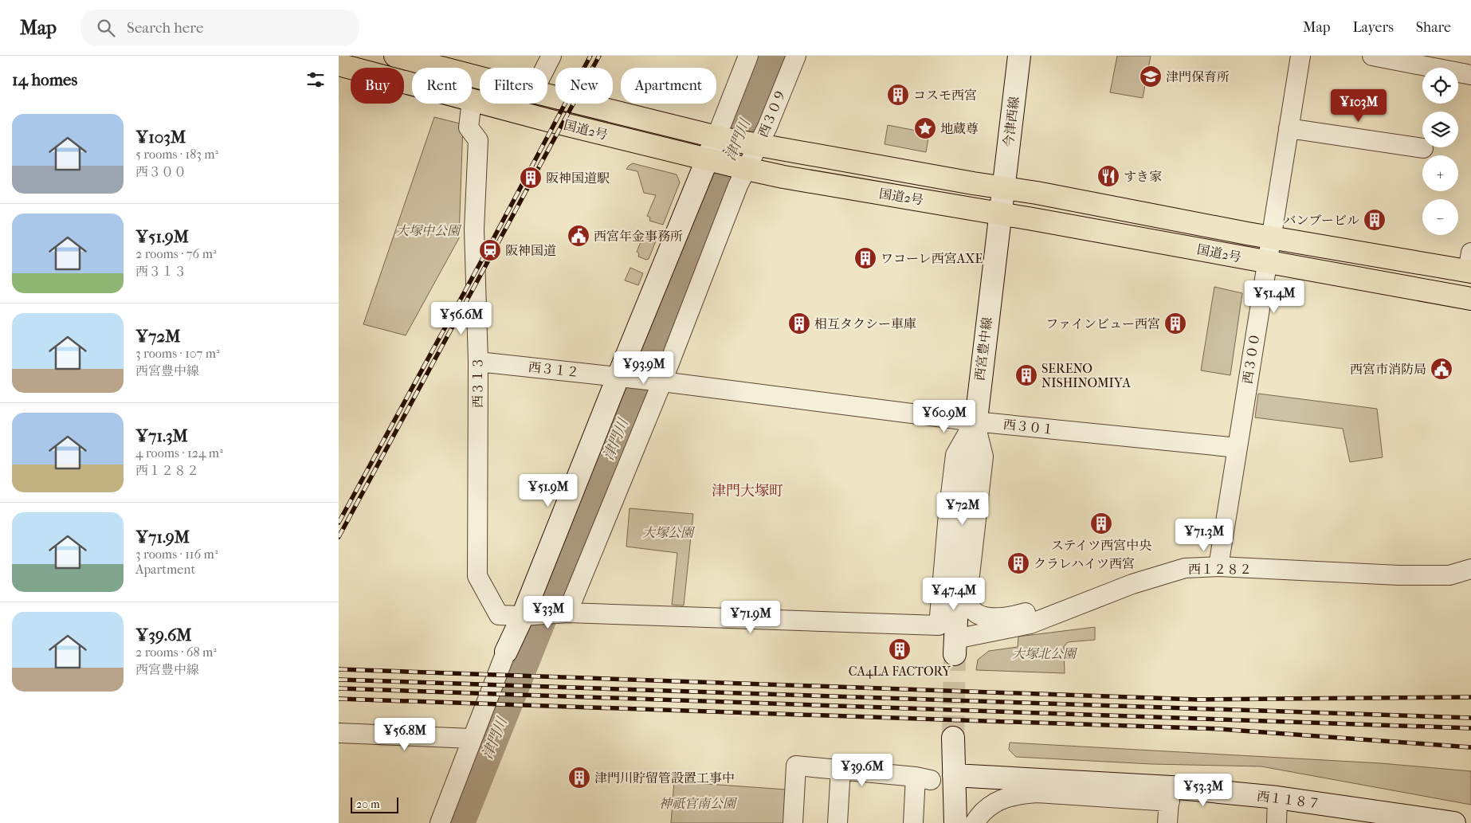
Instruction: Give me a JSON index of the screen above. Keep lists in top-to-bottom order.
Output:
{
  "streets": {
    "highway": ["国道2号"],
    "street": [
      "西３０９",
      "今津西線",
      "西宮豊中線",
      "西３００",
      "西３１２",
      "西３１３",
      "西３０１",
      "西１２８２",
      "西１１８７"
    ]
  },
  "crossings": [
    ["西３０９", "国道2号"],
    ["西３０９", "西３１２"],
    ["西３０９", "西３０１"],
    ["今津西線", "国道2号"],
    ["今津西線", "西宮豊中線"],
    ["国道2号", "西宮豊中線"],
    ["国道2号", "西３００"],
    ["西宮豊中線", "西３０１"],
    ["西宮豊中線", "西１２８２"],
    ["西３００", "西３０１"],
    ["西３００", "西１２８２"],
    ["西３１２", "西３１３"],
    ["西３１２", "西３０１"]
  ],
  "districts": ["津門大塚町"],
  "water": ["津門川"],
  "parks": [
    "大塚中公園",
    "大塚公園",
    "大塚北公園",
    "神祇官南公園"
  ],
  "places": {
    "school or university": ["津門保育所"],
    "building": [
      "コスモ西宮",
      "阪神国道駅",
      "バンブービル",
      "ワコーレ西宮AXE",
      "相互タクシー車庫",
      "ファインビュー西宮",
      "SERENO NISHINOMIYA",
      "ステイツ西宮中央",
      "クラレハイツ西宮",
      "CA4LA FACTORY",
      "津門川貯留管設置工事中"
    ],
    "place": ["地蔵尊"],
    "restaurant": ["すき家"],
    "public building": ["西宮年金事務所", "西宮市消防局"],
    "station": ["阪神国道"]
  },
  "scale_bar": "20 m",
  "page": {
    "header": "Map",
    "search": "Search here",
    "nav": ["Map", "Layers", "Share"],
    "heading": "14 homes",
    "map_buttons": ["+", "−"],
    "chip": [
      "Buy",
      "Rent",
      "Filters",
      "New",
      "Apartment"
    ],
    "price": [
      "¥103M",
      "¥51.4M",
      "¥56.6M",
      "¥93.9M",
      "¥60.9M",
      "¥51.9M",
      "¥72M",
      "¥71.3M",
      "¥47.4M",
      "¥33M",
      "¥71.9M",
      "¥56.8M",
      "¥39.6M",
      "¥53.3M"
    ],
    "list": [
      {
        "name": "¥103M",
        "note": "5 rooms · 183 m² · 西３００"
      },
      {
        "name": "¥51.9M",
        "note": "2 rooms · 76 m² · 西３１３"
      },
      {
        "name": "¥72M",
        "note": "3 rooms · 107 m² · 西宮豊中線"
      },
      {
        "name": "¥71.3M",
        "note": "4 rooms · 124 m² · 西１２８２"
      },
      {
        "name": "¥71.9M",
        "note": "3 rooms · 116 m² · Apartment"
      },
      {
        "name": "¥39.6M",
        "note": "2 rooms · 68 m² · 西宮豊中線"
      }
    ],
    "scale": "20 m"
  }
}
